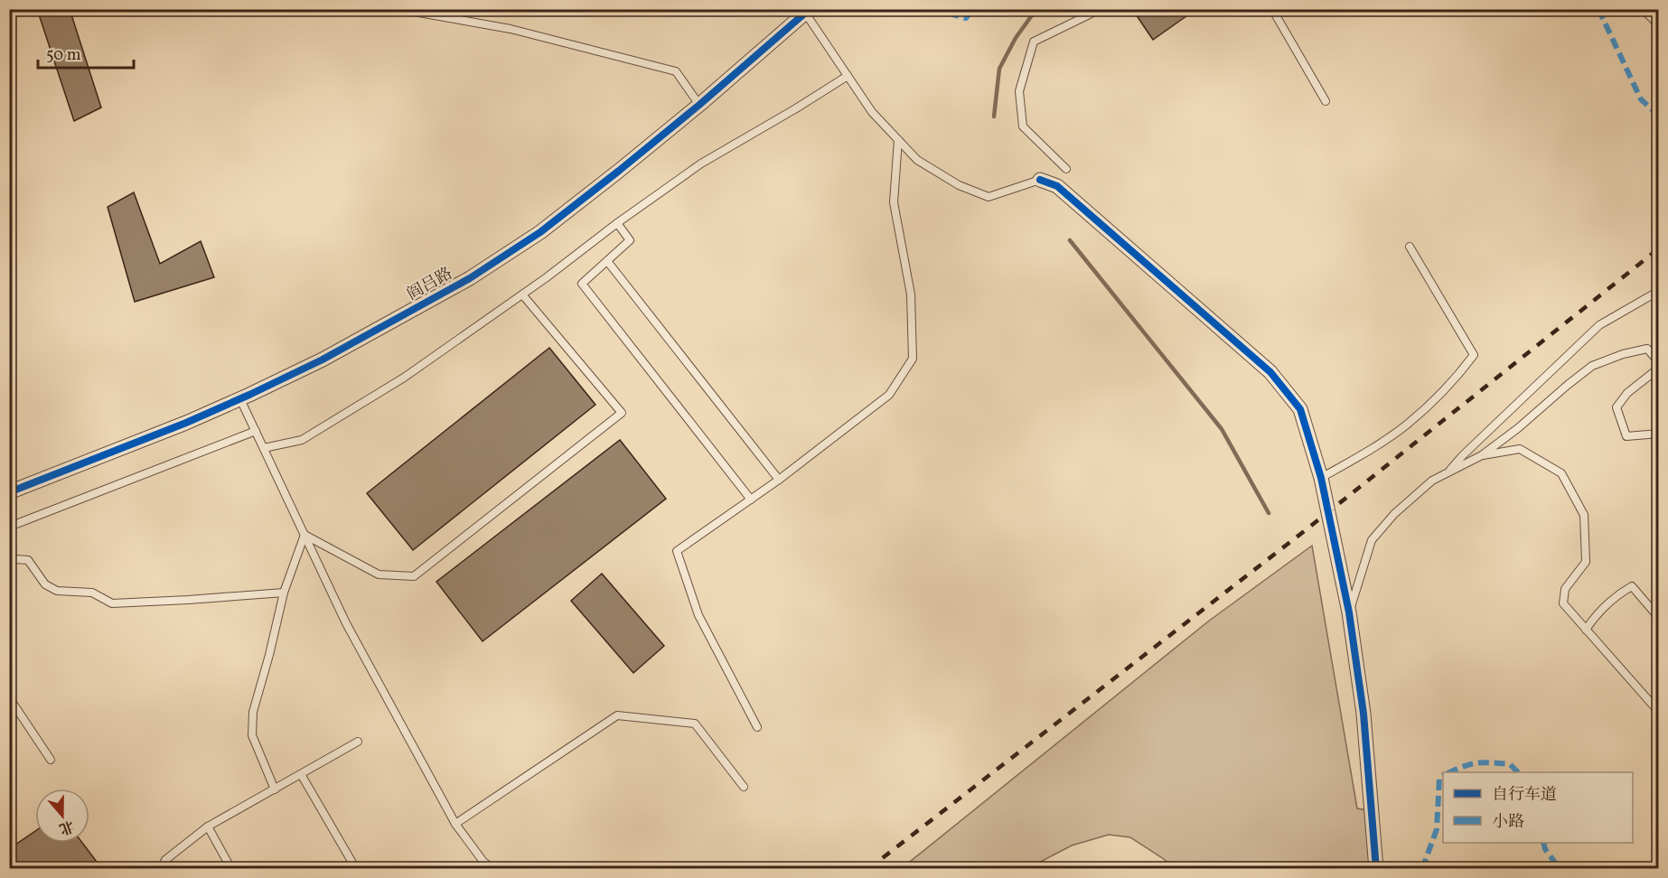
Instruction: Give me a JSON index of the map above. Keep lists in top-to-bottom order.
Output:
{
  "streets": {
    "street": ["阎吕路"]
  },
  "legend": ["自行车道", "小路"],
  "scale_bar": "50 m",
  "north": "bottom"
}
